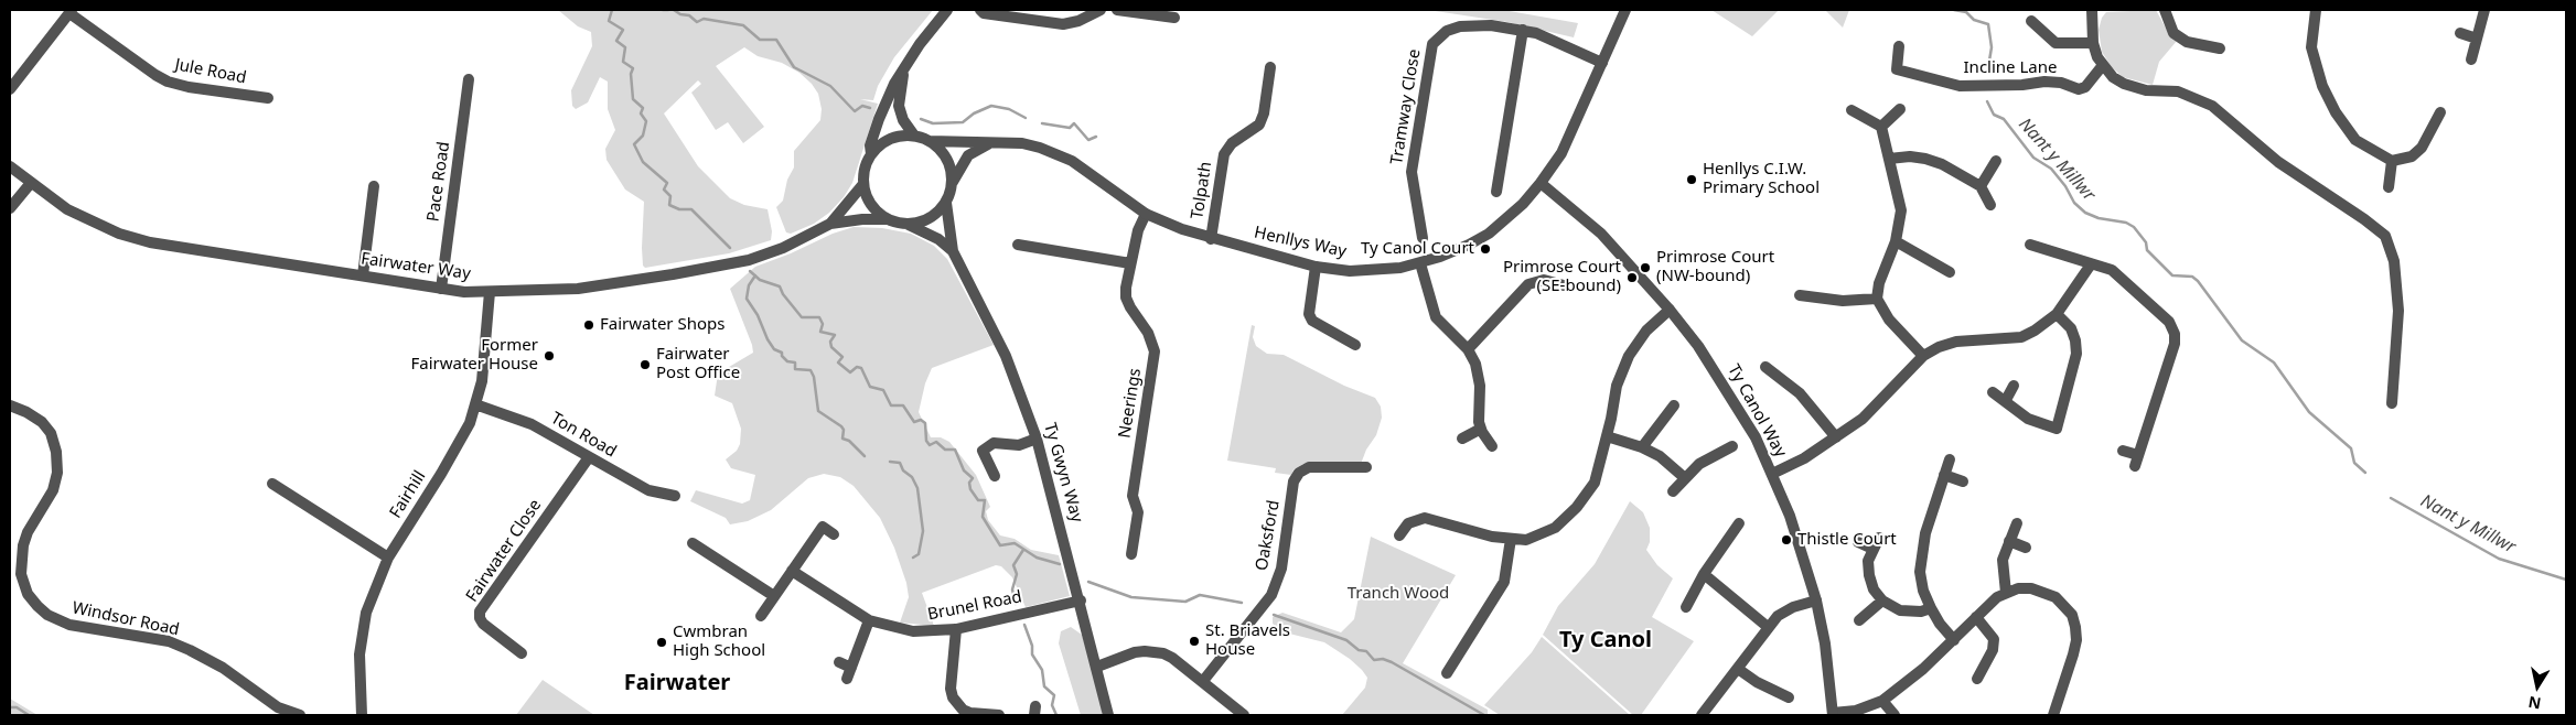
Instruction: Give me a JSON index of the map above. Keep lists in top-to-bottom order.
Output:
{
  "streets": {
    "street": [
      "Incline Lane",
      "Jule Road",
      "Tramway Close",
      "Pace Road",
      "Tolpath",
      "Henllys Way",
      "Fairwater Way",
      "Neerings",
      "Ty Canol Way",
      "Ton Road",
      "Ty Gwyn Way",
      "Fairhill",
      "Oaksford",
      "Fairwater Close",
      "Brunel Road",
      "Windsor Road"
    ]
  },
  "crossings": [
    ["Tramway Close", "Henllys Way"],
    ["Pace Road", "Fairwater Way"],
    ["Tolpath", "Henllys Way"],
    ["Henllys Way", "Fairwater Way"],
    ["Henllys Way", "Neerings"],
    ["Henllys Way", "Ty Canol Way"],
    ["Henllys Way", "Ty Gwyn Way"],
    ["Fairwater Way", "Ty Gwyn Way"],
    ["Fairwater Way", "Fairhill"],
    ["Ton Road", "Fairhill"],
    ["Ton Road", "Fairwater Close"],
    ["Ty Gwyn Way", "Brunel Road"]
  ],
  "districts": ["Ty Canol", "Fairwater"],
  "water": ["Nant y Millwr"],
  "parks": ["Tranch Wood"],
  "places": [
    "Henllys C.I.W. Primary School",
    "Ty Canol Court",
    "Primrose Court (NW-bound)",
    "Primrose Court (SE-bound)",
    "Fairwater Shops",
    "Former Fairwater House",
    "Fairwater Post Office",
    "Thistle Court",
    "St. Briavels House",
    "Cwmbran High School"
  ],
  "north": "bottom"
}
